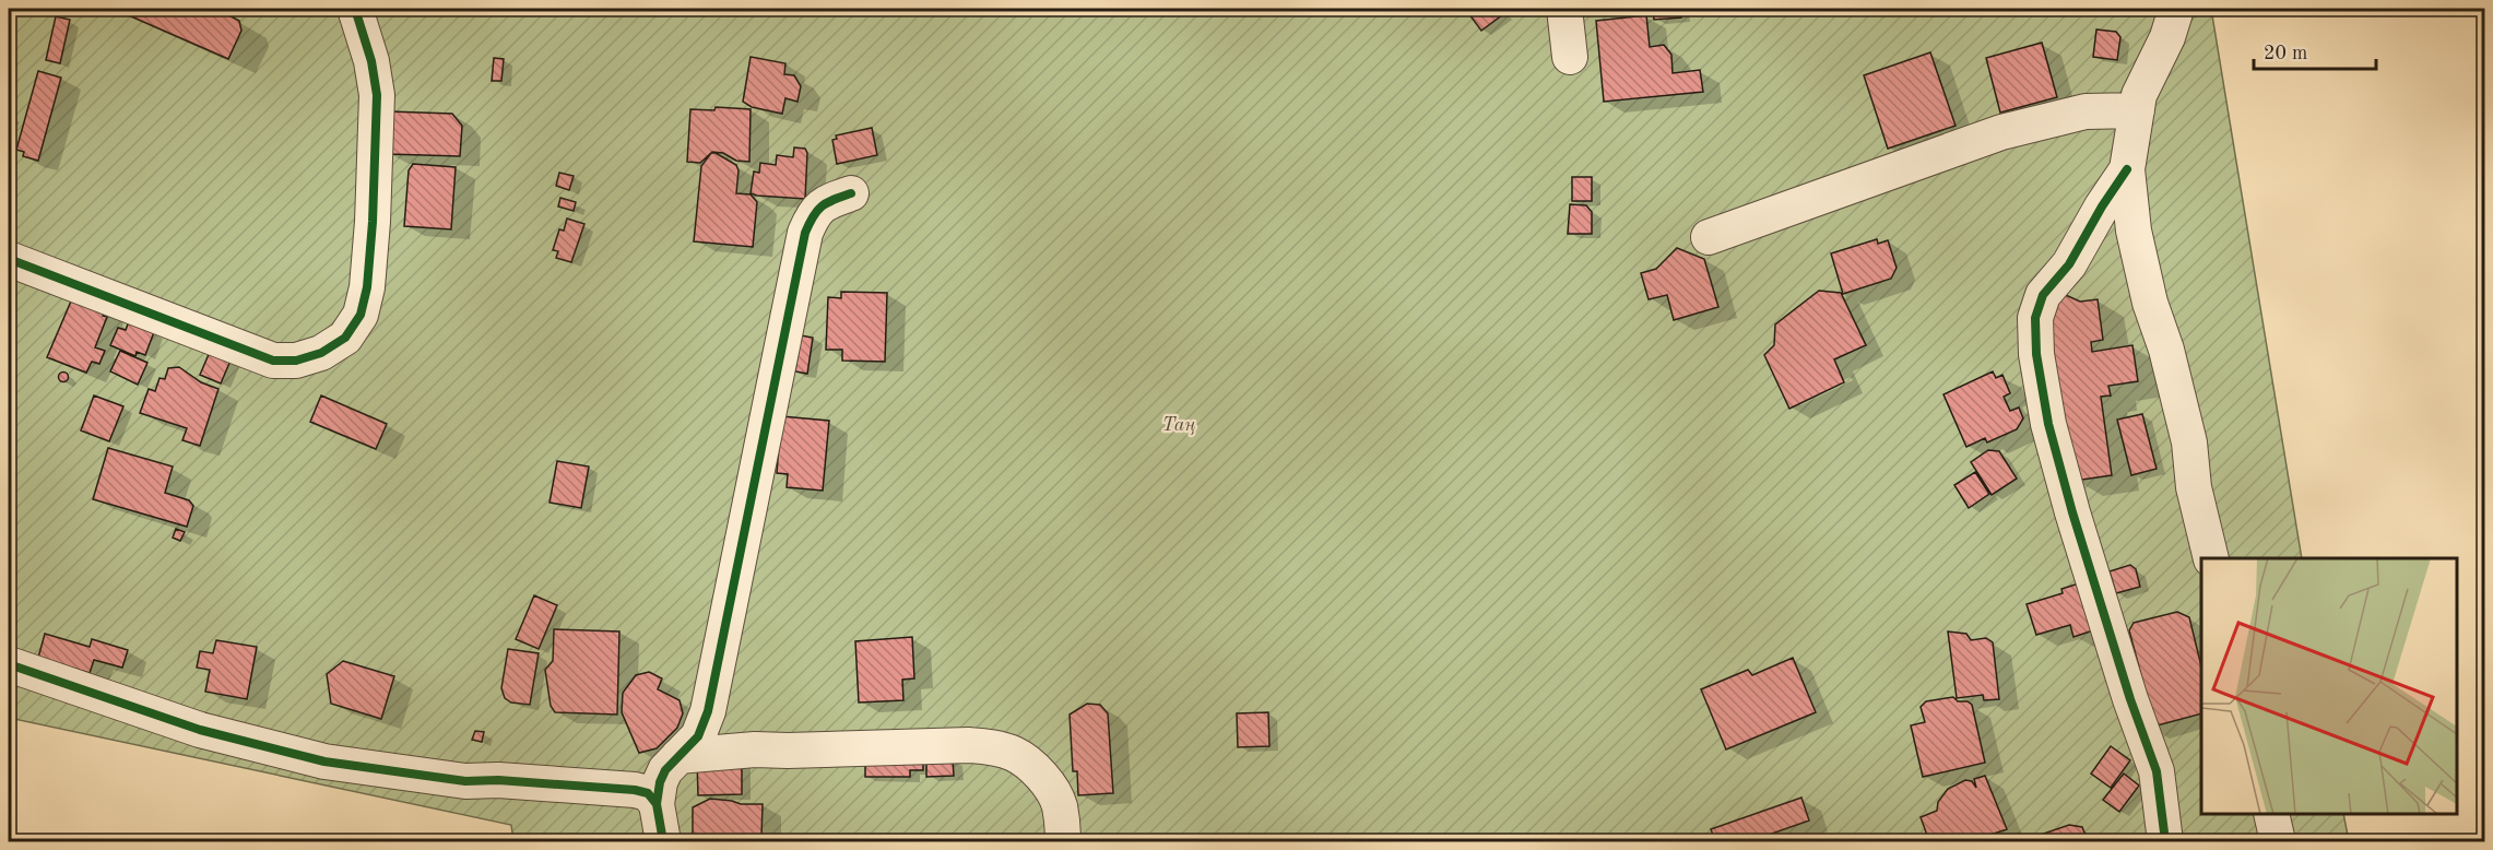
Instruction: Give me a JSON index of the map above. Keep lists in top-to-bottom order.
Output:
{
  "parks": ["Таң"],
  "scale_bar": "20 m"
}
